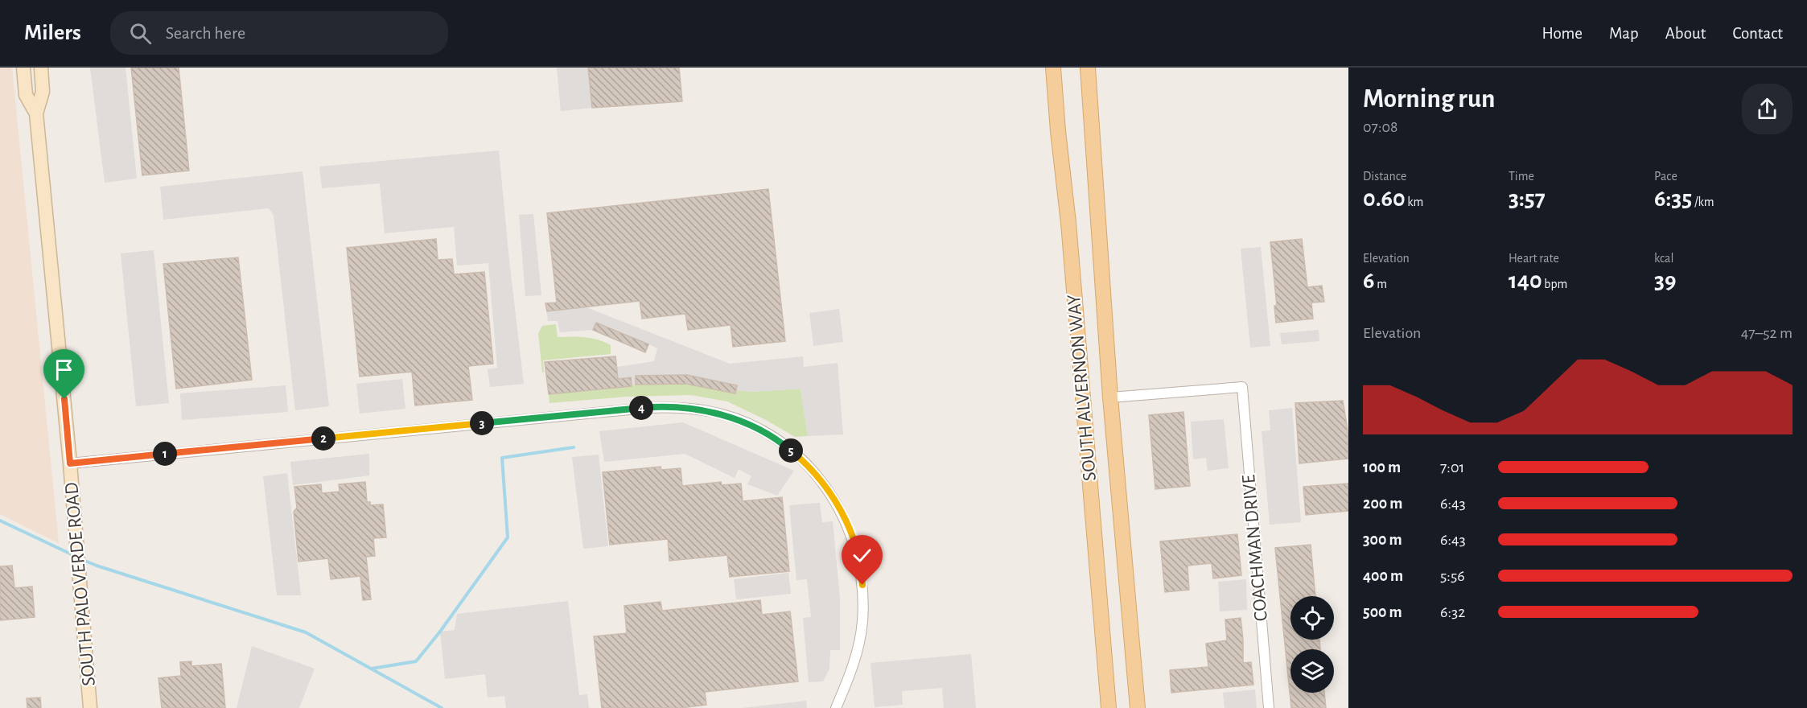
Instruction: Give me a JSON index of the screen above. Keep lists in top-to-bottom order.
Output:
{
  "streets": {
    "main road": ["SOUTH ALVERNON WAY", "SOUTH PALO VERDE ROAD"],
    "street": ["COACHMAN DRIVE"]
  },
  "crossings": [
    ["SOUTH ALVERNON WAY", "COACHMAN DRIVE"]
  ],
  "page": {
    "header": "Milers",
    "search": "Search here",
    "nav": [
      "Home",
      "Map",
      "About",
      "Contact"
    ],
    "heading": ["Morning run", "07:08"],
    "stats": [
      ["Distance", "0.60 km"],
      ["Time", "3:57"],
      ["Pace", "6:35 /km"],
      ["Elevation", "6 m"],
      ["Heart rate", "140 bpm"],
      ["kcal", "39"]
    ],
    "chart": ["Elevation", "47–52 m"],
    "pins": [
      "4",
      "3",
      "2",
      "5",
      "1"
    ],
    "list": [
      {
        "name": "100 m",
        "note": "7:01"
      },
      {
        "name": "200 m",
        "note": "6:43"
      },
      {
        "name": "300 m",
        "note": "6:43"
      },
      {
        "name": "400 m",
        "note": "5:56"
      },
      {
        "name": "500 m",
        "note": "6:32"
      }
    ]
  }
}
